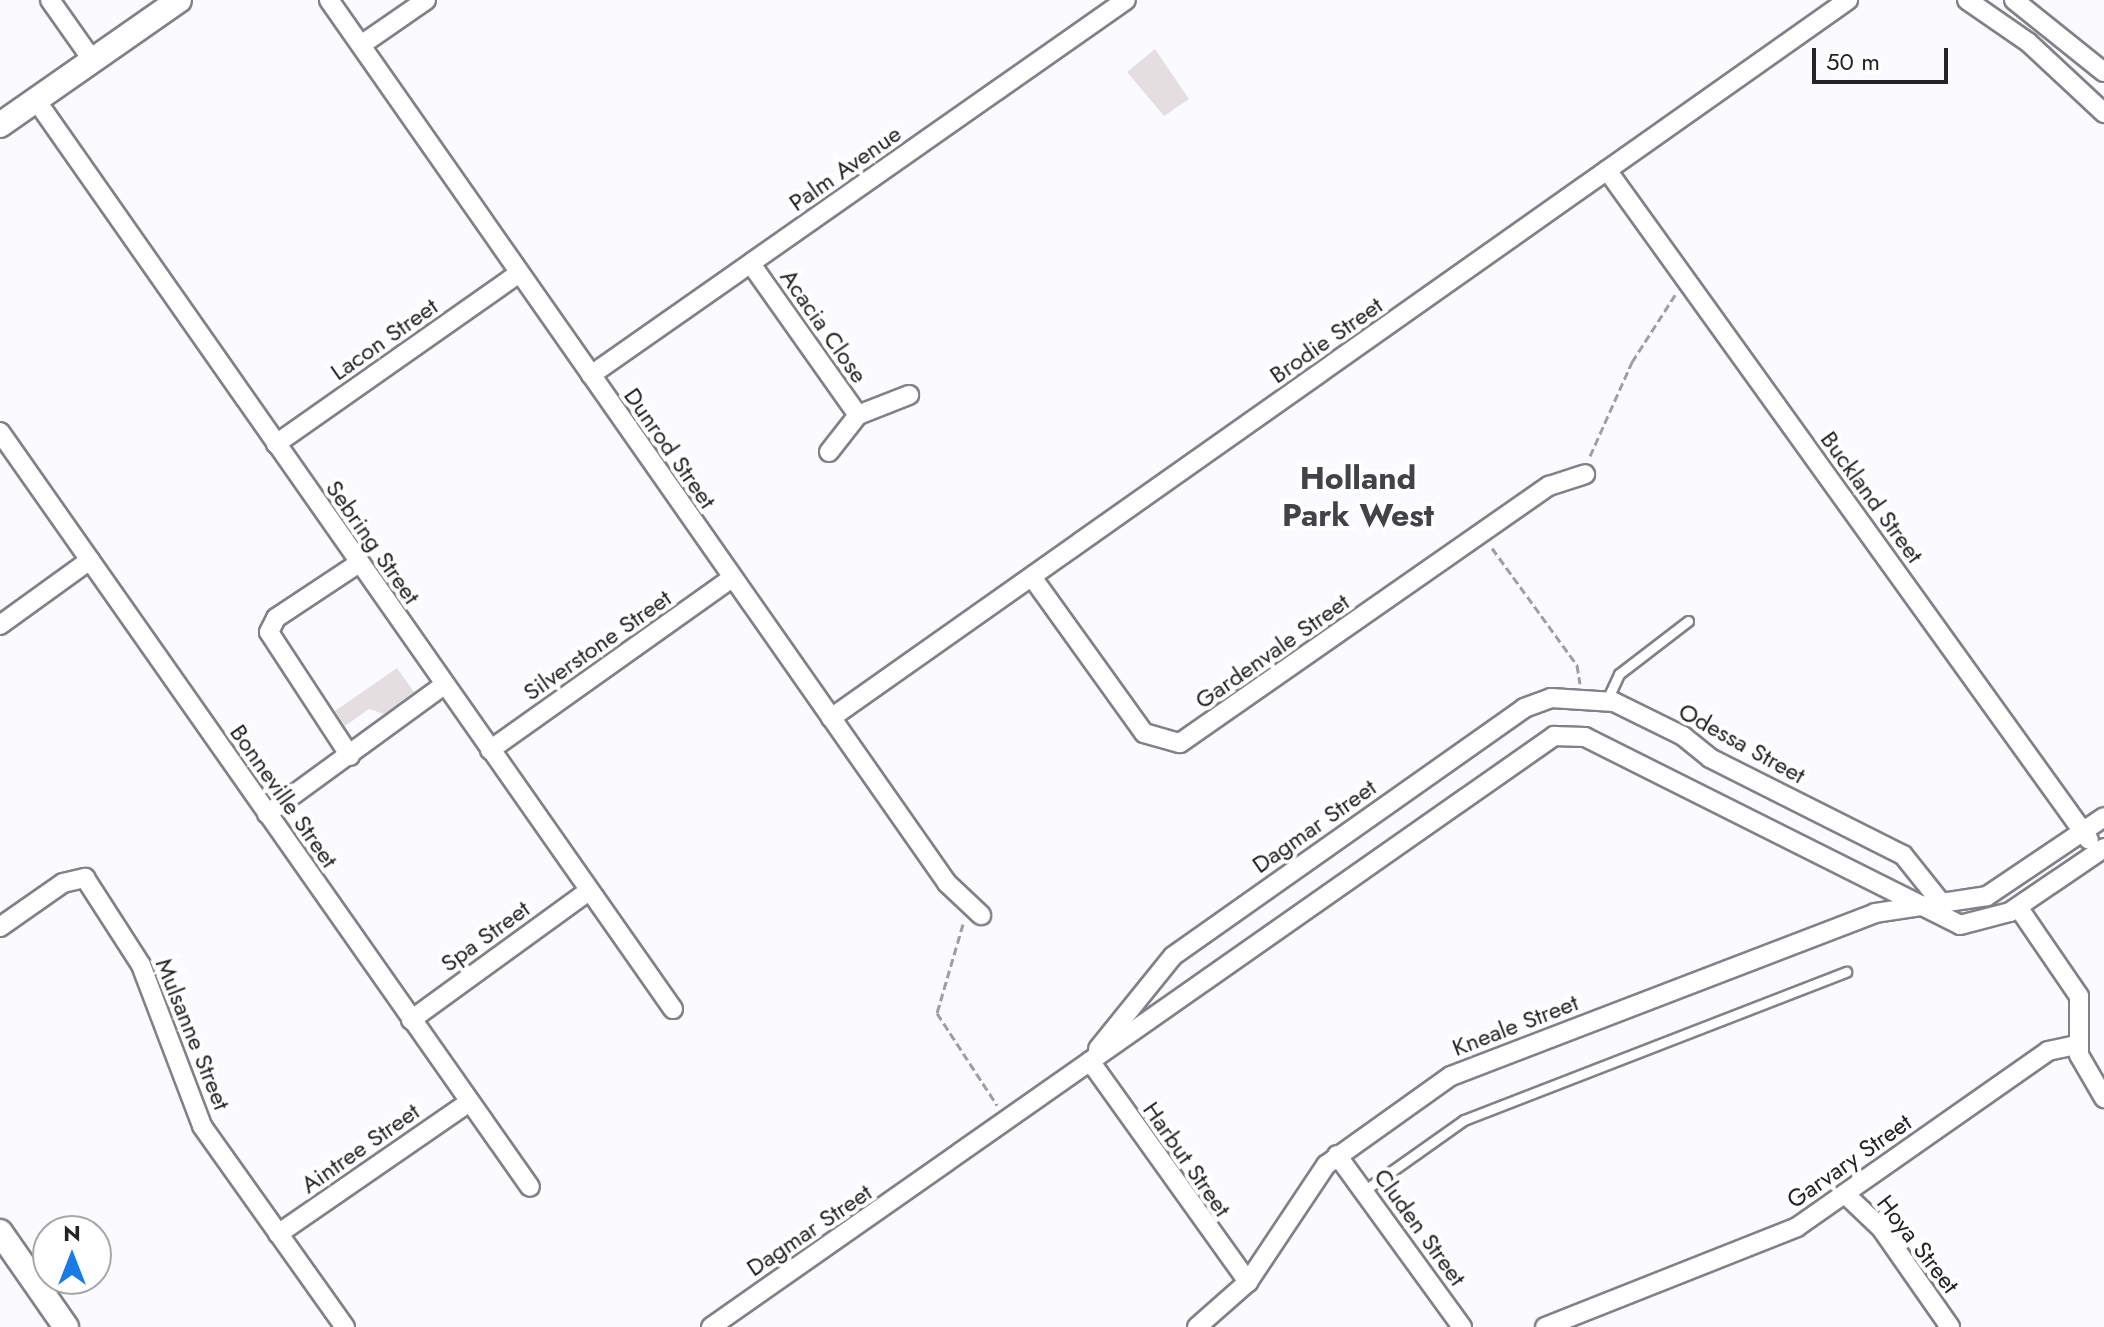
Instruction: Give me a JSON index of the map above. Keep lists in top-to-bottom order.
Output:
{
  "streets": {
    "street": [
      "Palm Avenue",
      "Acacia Close",
      "Lacon Street",
      "Brodie Street",
      "Dunrod Street",
      "Buckland Street",
      "Sebring Street",
      "Silverstone Street",
      "Gardenvale Street",
      "Odessa Street",
      "Bonneville Street",
      "Dagmar Street",
      "Spa Street",
      "Kneale Street",
      "Mulsanne Street",
      "Aintree Street",
      "Harbut Street",
      "Garvary Street",
      "Cluden Street",
      "Hoya Street"
    ]
  },
  "crossings": [
    ["Palm Avenue", "Acacia Close"],
    ["Palm Avenue", "Dunrod Street"],
    ["Lacon Street", "Dunrod Street"],
    ["Lacon Street", "Sebring Street"],
    ["Brodie Street", "Dunrod Street"],
    ["Brodie Street", "Buckland Street"],
    ["Brodie Street", "Gardenvale Street"],
    ["Dunrod Street", "Silverstone Street"],
    ["Buckland Street", "Kneale Street"],
    ["Sebring Street", "Silverstone Street"],
    ["Sebring Street", "Spa Street"],
    ["Odessa Street", "Dagmar Street"],
    ["Odessa Street", "Kneale Street"],
    ["Bonneville Street", "Spa Street"],
    ["Bonneville Street", "Aintree Street"],
    ["Dagmar Street", "Kneale Street"],
    ["Dagmar Street", "Harbut Street"],
    ["Kneale Street", "Harbut Street"],
    ["Kneale Street", "Cluden Street"],
    ["Mulsanne Street", "Aintree Street"],
    ["Garvary Street", "Hoya Street"]
  ],
  "districts": ["Holland Park West"],
  "scale_bar": "50 m",
  "north": "top"
}
